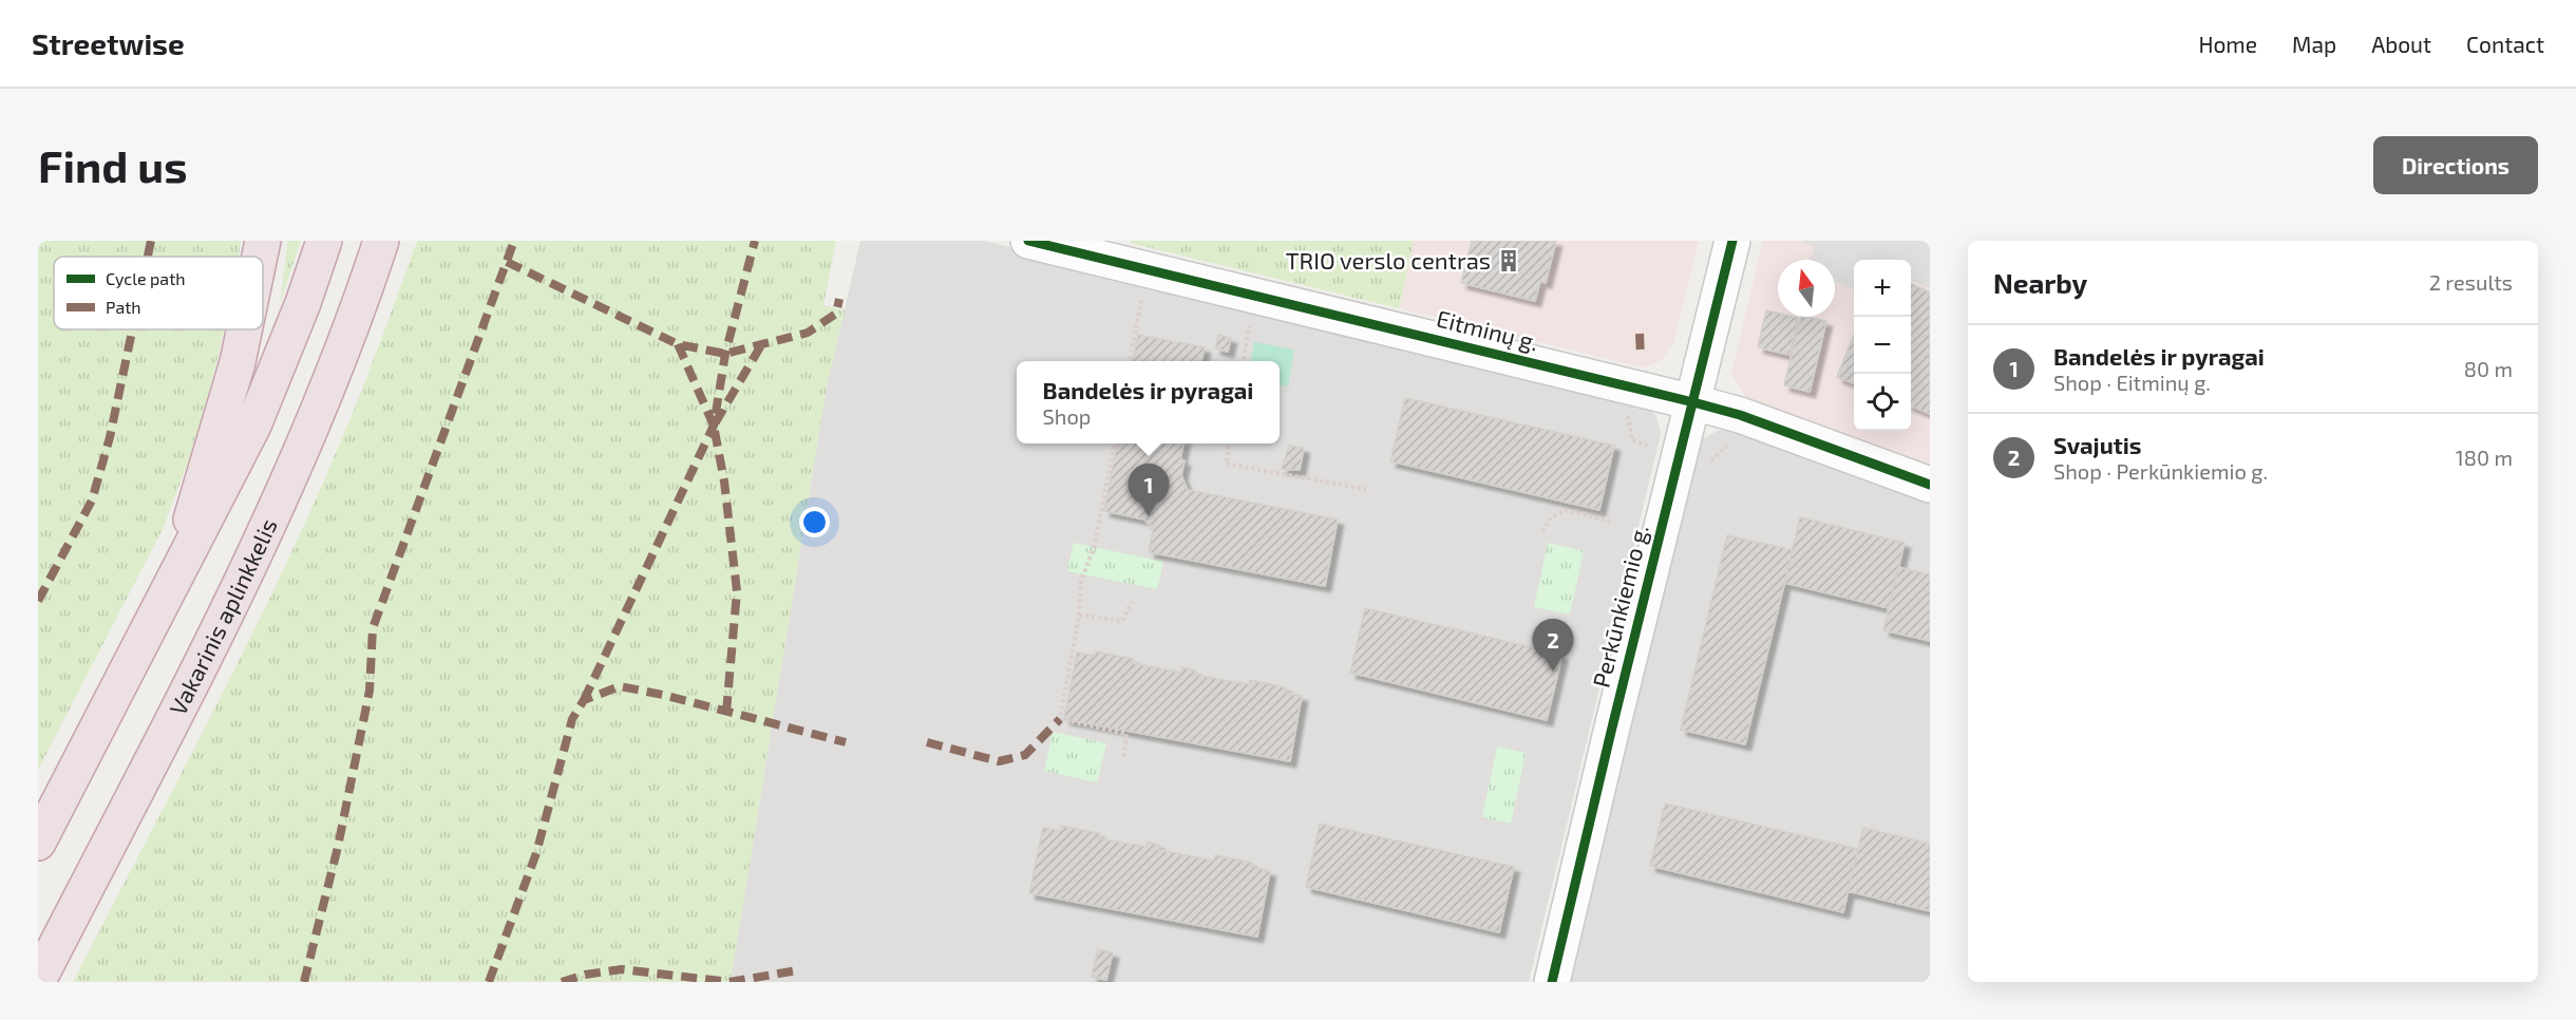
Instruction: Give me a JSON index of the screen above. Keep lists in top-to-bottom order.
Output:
{
  "streets": {
    "highway": ["Vakarinis aplinkkelis"],
    "street": ["Eitminų g.", "Perkūnkiemio g."]
  },
  "crossings": [
    ["Eitminų g.", "Perkūnkiemio g."]
  ],
  "places": {
    "building": ["TRIO verslo centras"]
  },
  "legend": ["Cycle path", "Path"],
  "north": "top",
  "page": {
    "header": "Streetwise",
    "nav": [
      "Home",
      "Map",
      "About",
      "Contact"
    ],
    "buttons": "Directions",
    "title": "Find us",
    "heading": ["Nearby", "2 results"],
    "map_buttons": ["+", "−"],
    "list": [
      {
        "mark": "1",
        "name": "Bandelės ir pyragai",
        "note": "Shop · Eitminų g.",
        "value": "80 m"
      },
      {
        "mark": "2",
        "name": "Svajutis",
        "note": "Shop · Perkūnkiemio g.",
        "value": "180 m"
      }
    ],
    "popup": ["Bandelės ir pyragai", "Shop"],
    "pins": ["1", "2"]
  }
}
